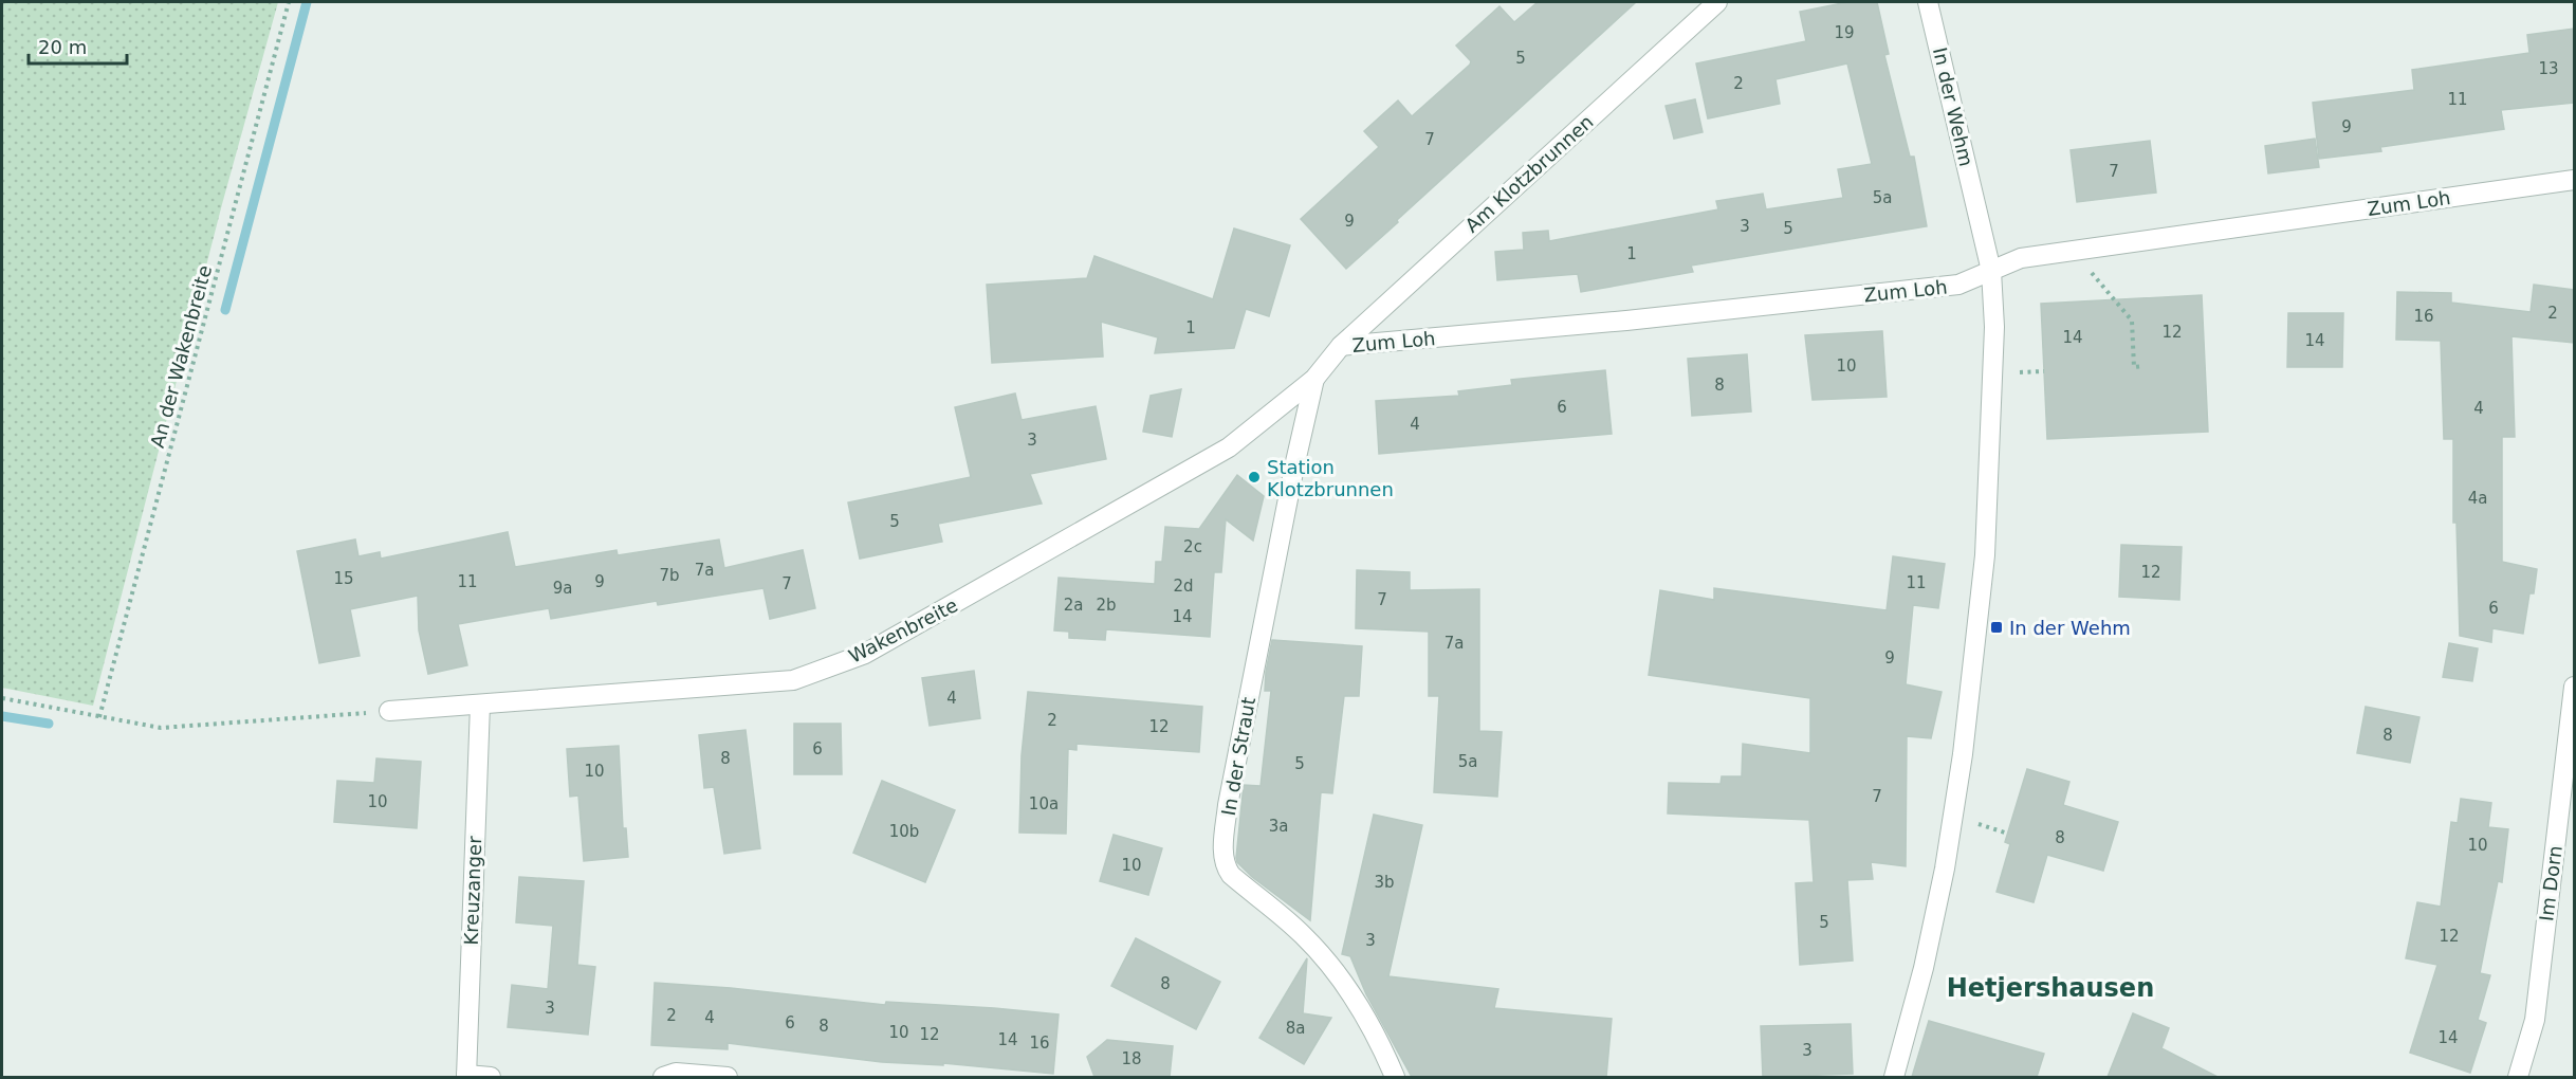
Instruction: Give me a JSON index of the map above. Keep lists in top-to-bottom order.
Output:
{
  "streets": {
    "street": [
      "In der Wehm",
      "Am Klotzbrunnen",
      "Zum Loh",
      "Wakenbreite",
      "In der Straut",
      "Im Dorn",
      "Kreuzanger"
    ],
    "path": ["An der Wakenbreite"]
  },
  "crossings": [
    ["In der Wehm", "Zum Loh"],
    ["Am Klotzbrunnen", "Zum Loh"],
    ["Am Klotzbrunnen", "Wakenbreite"],
    ["Zum Loh", "Wakenbreite"],
    ["Wakenbreite", "In der Straut"],
    ["Wakenbreite", "Kreuzanger"]
  ],
  "districts": ["Hetjershausen"],
  "places": {
    "other": ["Station Klotzbrunnen"],
    "transit": ["In der Wehm"]
  },
  "house_numbers": [
    "19",
    "5",
    "13",
    "2",
    "11",
    "9",
    "7",
    "7",
    "5a",
    "9",
    "3",
    "5",
    "1",
    "2",
    "16",
    "1",
    "12",
    "14",
    "14",
    "10",
    "8",
    "6",
    "4",
    "4",
    "3",
    "4a",
    "5",
    "2c",
    "7a",
    "12",
    "7b",
    "15",
    "11",
    "9",
    "11",
    "7",
    "2d",
    "9a",
    "7",
    "2a",
    "2b",
    "6",
    "14",
    "7a",
    "9",
    "4",
    "2",
    "12",
    "8",
    "6",
    "8",
    "5a",
    "5",
    "10",
    "7",
    "10",
    "10a",
    "3a",
    "10b",
    "8",
    "10",
    "10",
    "3b",
    "5",
    "12",
    "3",
    "8",
    "3",
    "2",
    "4",
    "6",
    "8",
    "8a",
    "10",
    "12",
    "14",
    "14",
    "16",
    "3",
    "18"
  ],
  "scale_bar": "20 m"
}
